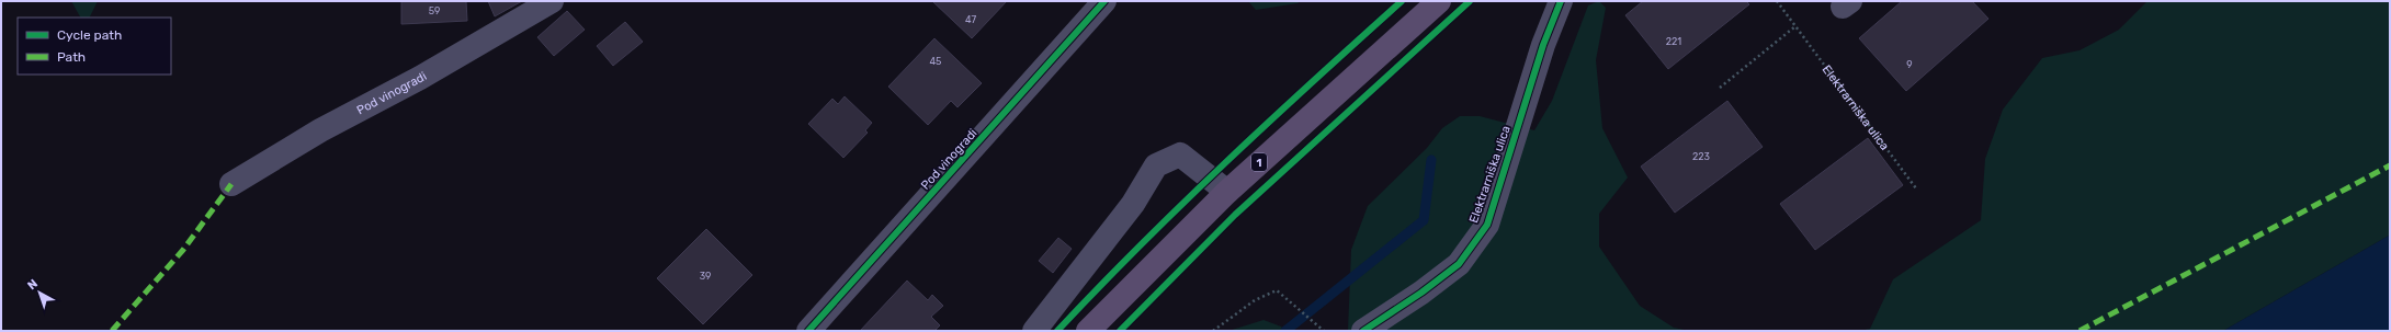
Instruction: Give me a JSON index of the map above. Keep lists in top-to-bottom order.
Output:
{
  "streets": {
    "main road": ["1"],
    "street": ["Pod vinogradi", "Elektrarniška ulica"]
  },
  "house_numbers": [
    "59",
    "47",
    "221",
    "45",
    "9",
    "223",
    "39"
  ],
  "legend": ["Cycle path", "Path"],
  "north": "top left"
}
